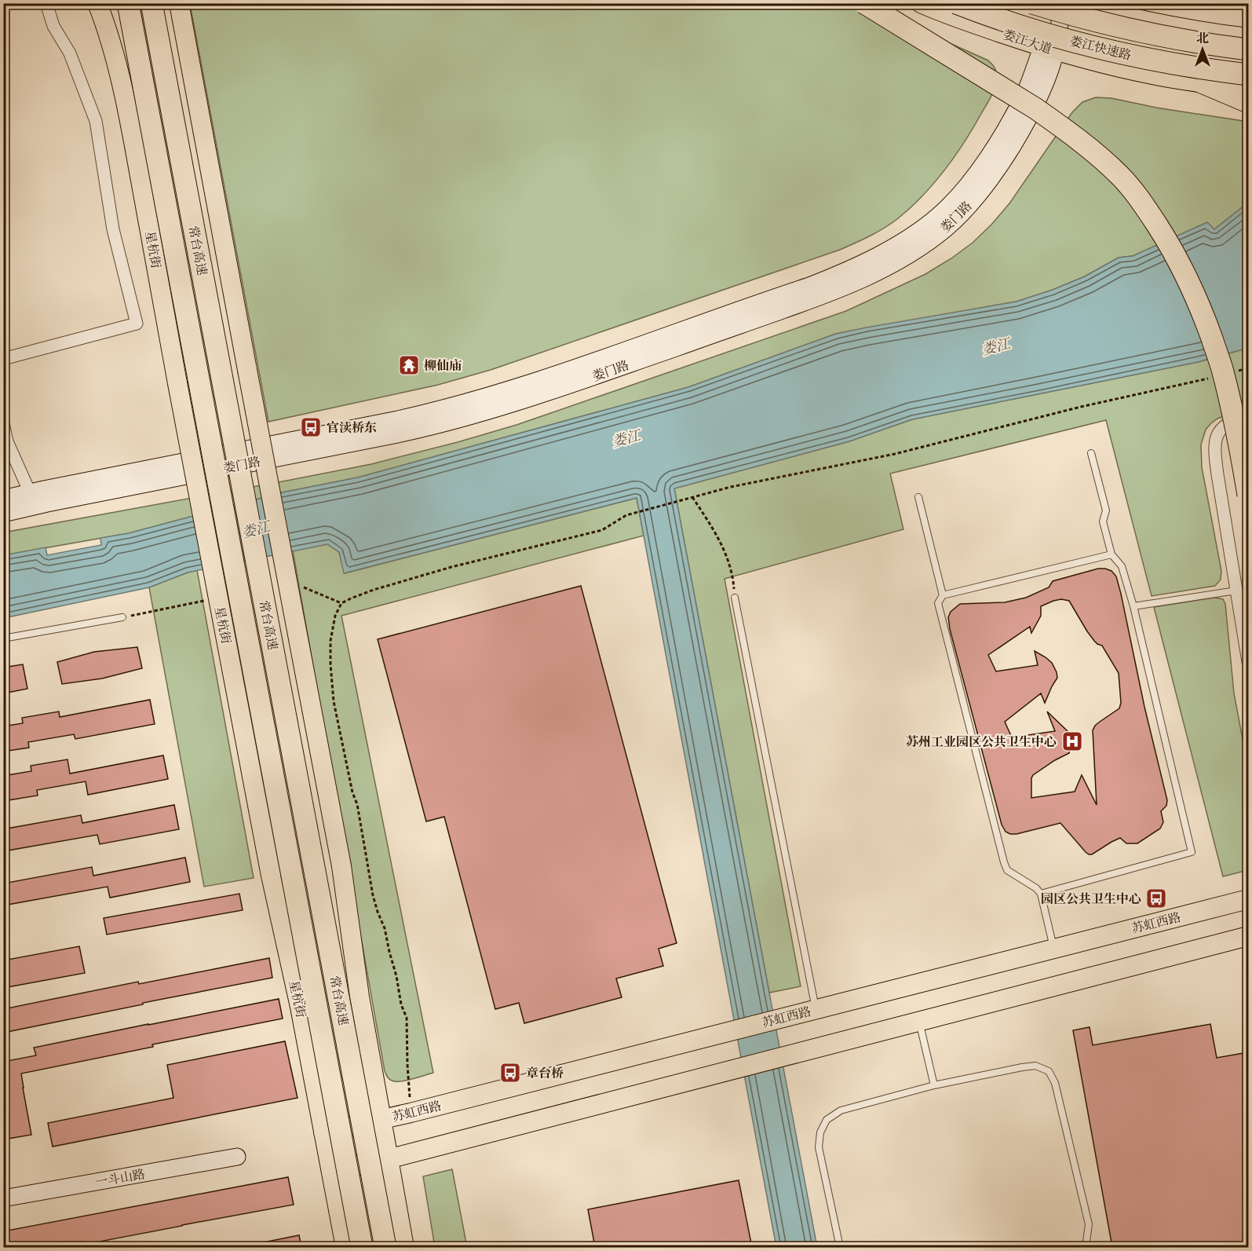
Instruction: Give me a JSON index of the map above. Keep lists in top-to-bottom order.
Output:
{
  "streets": {
    "highway": ["娄江快速路", "常台高速"],
    "main road": [
      "娄江大道",
      "娄门路",
      "星杭街",
      "苏虹西路",
      "一斗山路"
    ]
  },
  "crossings": [
    ["娄江大道", "娄门路"],
    ["星杭街", "苏虹西路"]
  ],
  "water": ["娄江"],
  "places": {
    "temple": ["柳仙庙"],
    "bus stop": ["官渎桥东", "园区公共卫生中心", "章台桥"],
    "hospital": ["苏州工业园区公共卫生中心"]
  },
  "north": "top"
}
